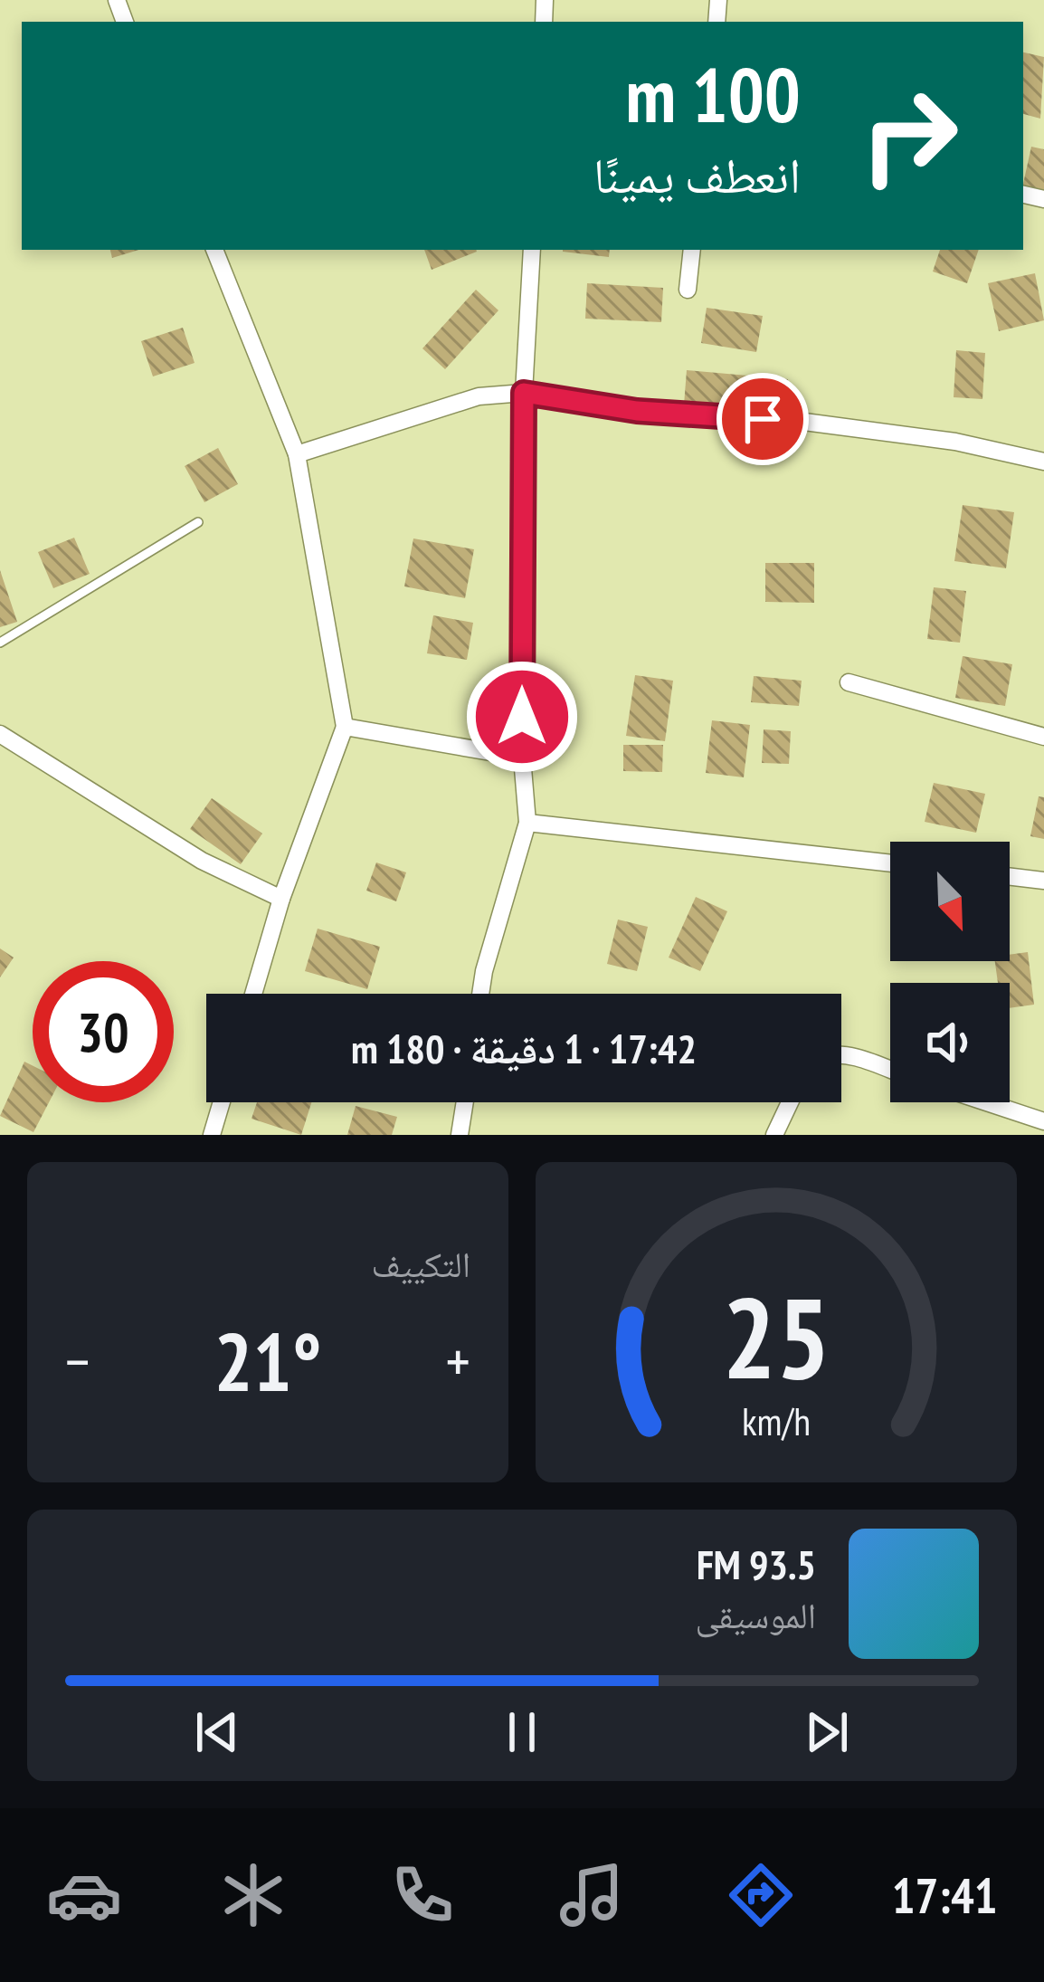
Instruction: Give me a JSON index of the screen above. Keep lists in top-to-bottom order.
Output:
{
  "north": "bottom right",
  "page": {
    "turn": ["100 m", "انعطف يمينًا"],
    "limit": "30",
    "trip": "17:42 · 1 دقيقة · 180 m",
    "tile": "التكييف",
    "heat": ["−", "21°", "+"],
    "song": ["93.5 FM", "الموسيقى"],
    "tabs": "17:41",
    "gauge": ["25", "km/h"]
  }
}
